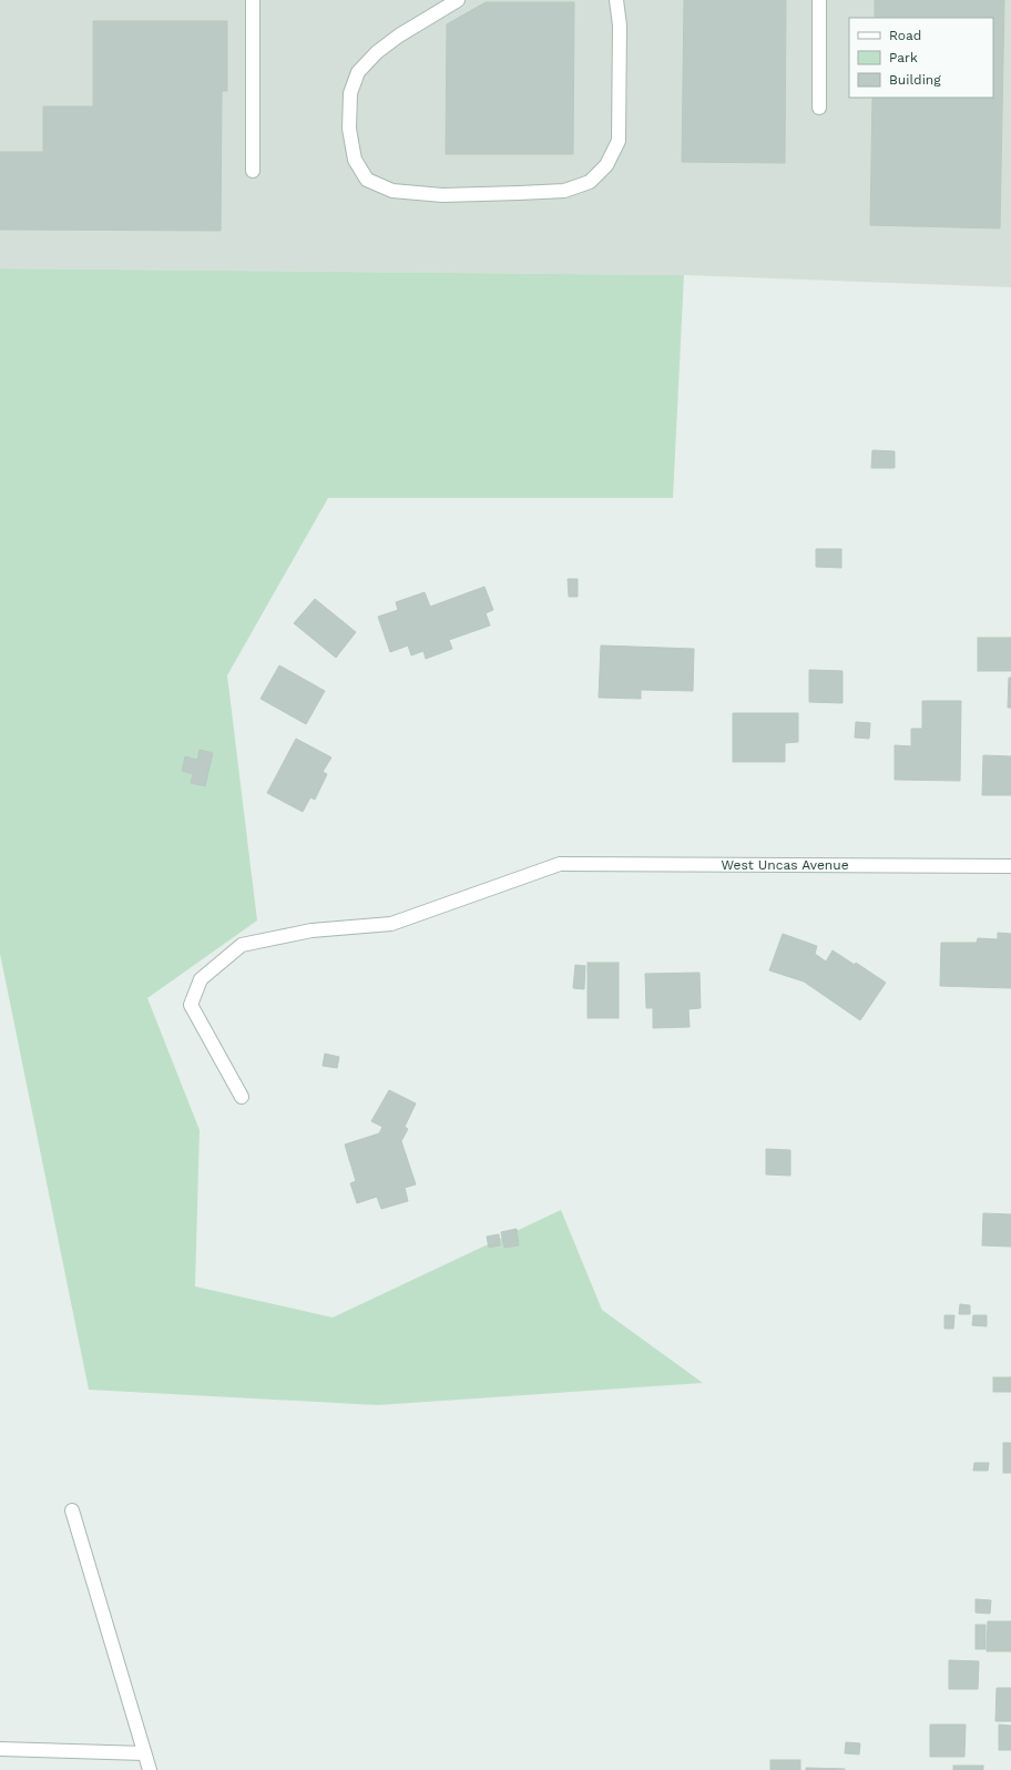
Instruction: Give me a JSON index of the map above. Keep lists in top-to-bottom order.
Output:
{
  "streets": {
    "street": ["West Uncas Avenue"]
  },
  "legend": ["Road", "Park", "Building"]
}
